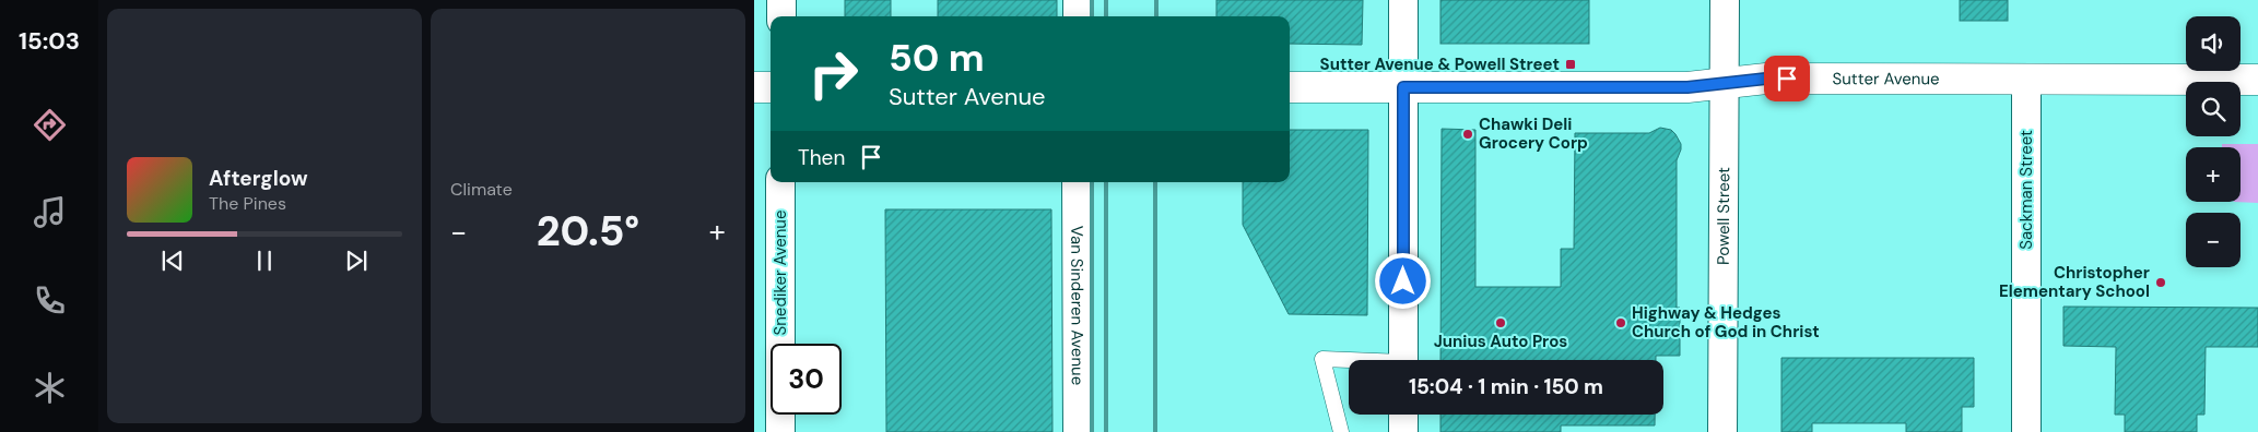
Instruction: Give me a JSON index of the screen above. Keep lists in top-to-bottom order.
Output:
{
  "streets": {
    "street": [
      "Sutter Avenue",
      "Sackman Street",
      "Powell Street",
      "Snediker Avenue",
      "Van Sinderen Avenue"
    ]
  },
  "crossings": [
    ["Sutter Avenue", "Sackman Street"],
    ["Sutter Avenue", "Powell Street"]
  ],
  "places": {
    "transit": ["Sutter Avenue & Powell Street"],
    "other": [
      "Chawki Deli Grocery Corp",
      "Christopher Elementary School",
      "Junius Auto Pros",
      "Highway & Hedges Church of God in Christ"
    ]
  },
  "page": {
    "tabs": "15:03",
    "tile": "Climate",
    "map_buttons": ["+", "−"],
    "turn": ["50 m", "Sutter Avenue"],
    "then": "Then",
    "song": ["Afterglow", "The Pines"],
    "heat": ["−", "20.5°", "+"],
    "limit": "30",
    "trip": "15:04 · 1 min · 150 m"
  }
}
